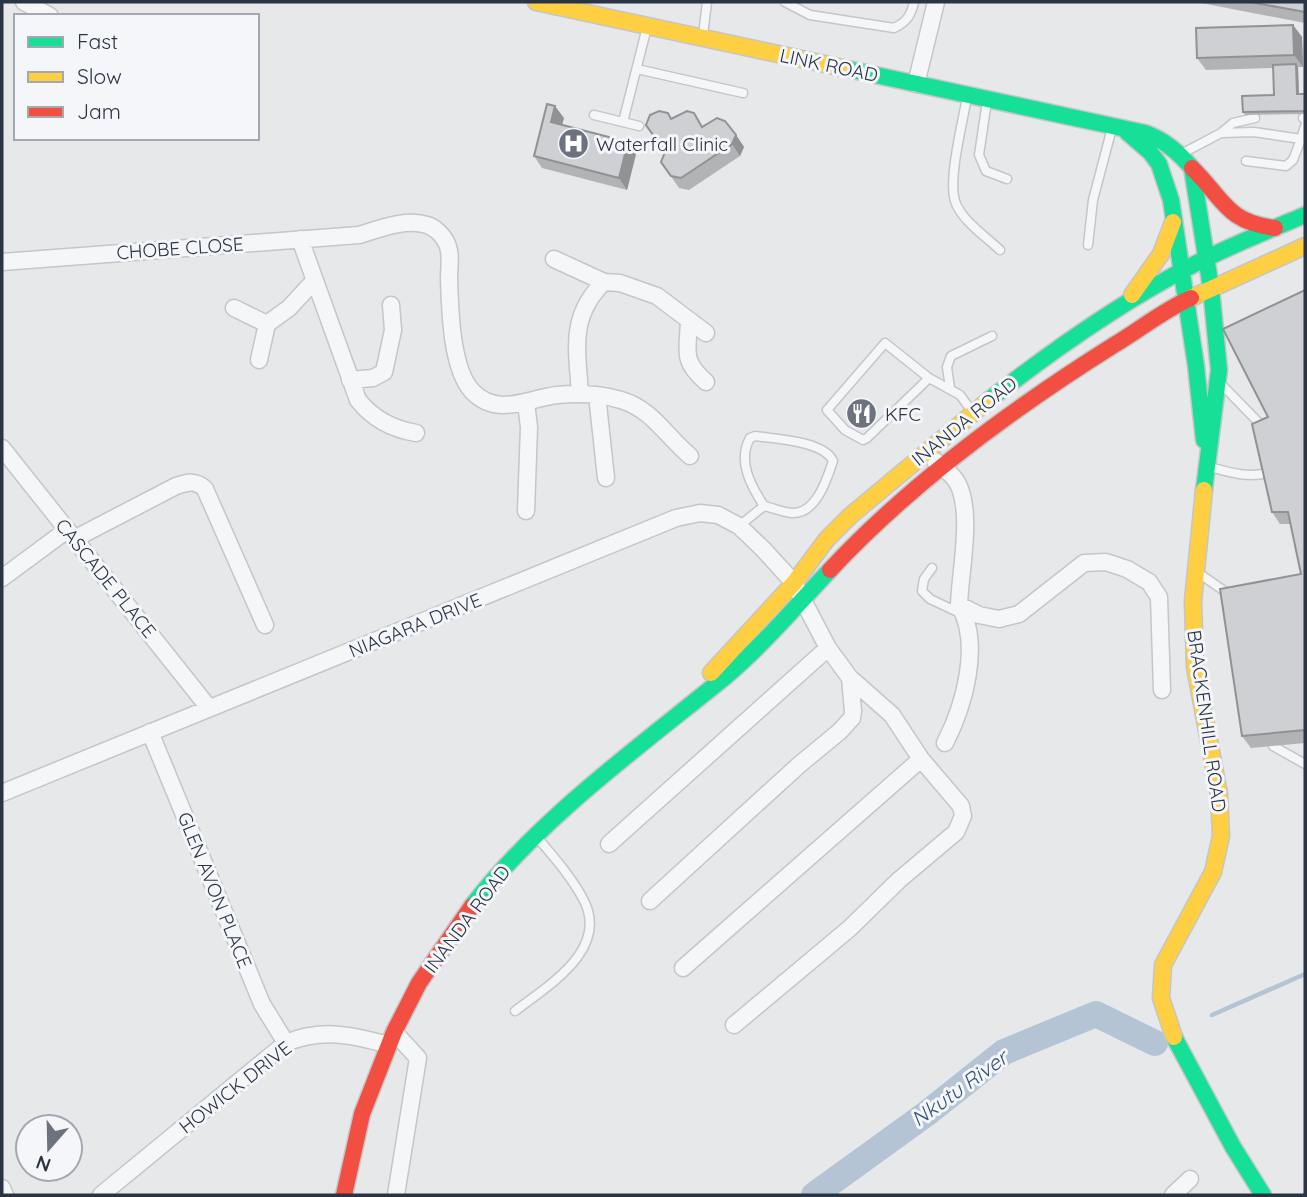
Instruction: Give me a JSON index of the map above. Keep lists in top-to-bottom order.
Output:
{
  "streets": {
    "street": [
      "LINK ROAD",
      "CHOBE CLOSE",
      "INANDA ROAD",
      "CASCADE PLACE",
      "NIAGARA DRIVE",
      "BRACKENHILL ROAD",
      "GLEN AVON PLACE",
      "HOWICK DRIVE"
    ]
  },
  "crossings": [
    ["LINK ROAD", "INANDA ROAD"],
    ["LINK ROAD", "BRACKENHILL ROAD"],
    ["INANDA ROAD", "NIAGARA DRIVE"],
    ["INANDA ROAD", "BRACKENHILL ROAD"],
    ["INANDA ROAD", "HOWICK DRIVE"],
    ["CASCADE PLACE", "NIAGARA DRIVE"],
    ["NIAGARA DRIVE", "GLEN AVON PLACE"],
    ["GLEN AVON PLACE", "HOWICK DRIVE"]
  ],
  "water": ["Nkutu River"],
  "places": {
    "hospital": ["Waterfall Clinic"],
    "restaurant": ["KFC"]
  },
  "legend": ["Fast", "Slow", "Jam"],
  "north": "bottom"
}
